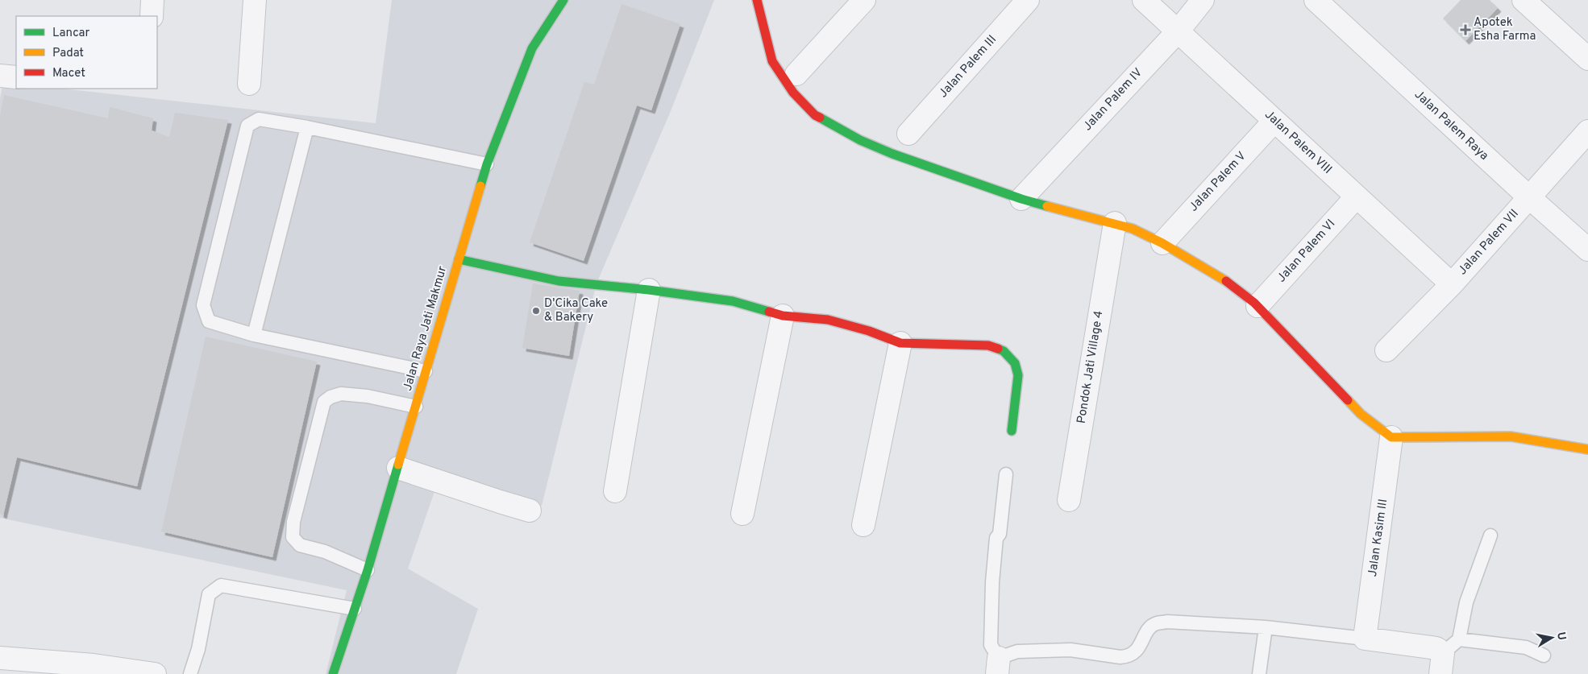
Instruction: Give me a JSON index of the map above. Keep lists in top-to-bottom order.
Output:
{
  "streets": {
    "street": [
      "Jalan Palem III",
      "Jalan Palem IV",
      "Jalan Palem Raya",
      "Jalan Palem VIII",
      "Jalan Palem V",
      "Jalan Palem VII",
      "Jalan Palem VI",
      "Jalan Raya Jati Makmur",
      "Pondok Jati Village 4",
      "Jalan Kasim III"
    ]
  },
  "crossings": [
    ["Jalan Palem IV", "Jalan Palem VIII"],
    ["Jalan Palem Raya", "Jalan Palem VII"],
    ["Jalan Palem VIII", "Jalan Palem V"],
    ["Jalan Palem VIII", "Jalan Palem VII"],
    ["Jalan Palem VIII", "Jalan Palem VI"]
  ],
  "places": {
    "health": ["Apotek Esha Farma"],
    "other": ["D'Cika Cake & Bakery"]
  },
  "legend": ["Lancar", "Padat", "Macet"],
  "north": "right"
}
